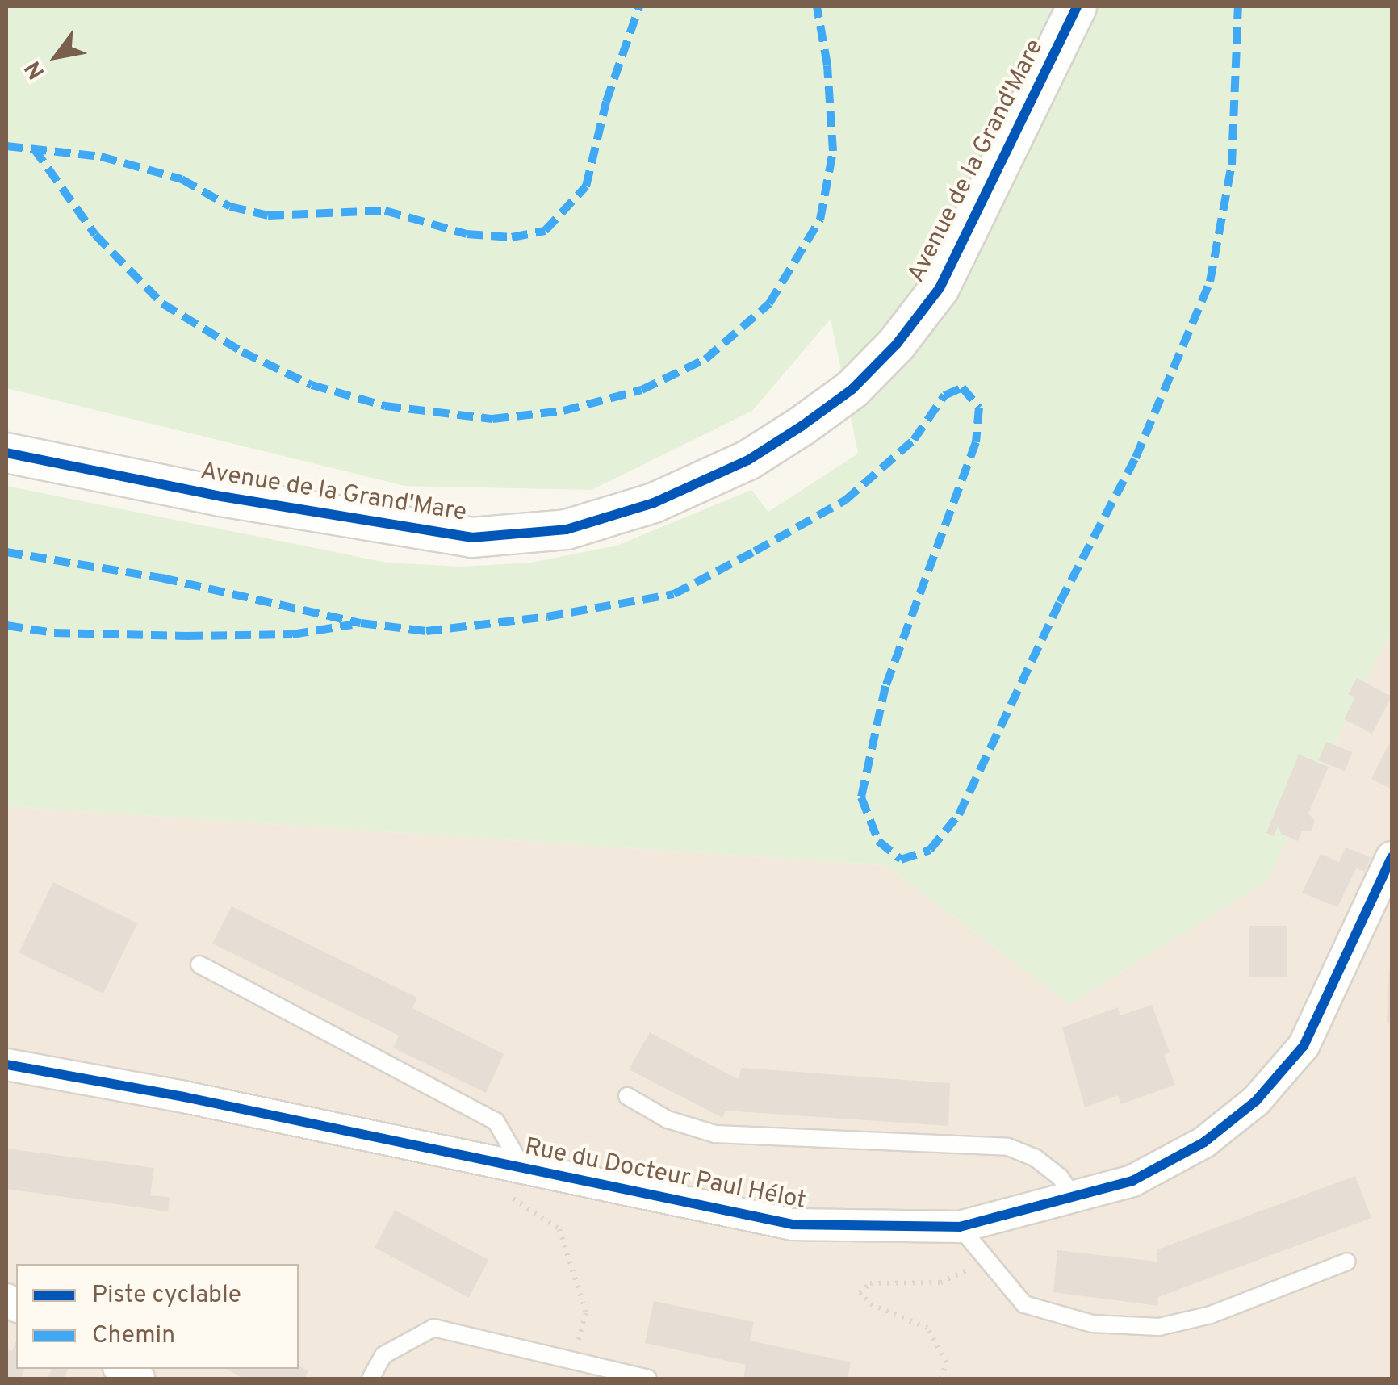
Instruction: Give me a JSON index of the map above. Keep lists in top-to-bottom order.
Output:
{
  "streets": {
    "street": ["Avenue de la Grand'Mare", "Rue du Docteur Paul Hélot"]
  },
  "legend": ["Piste cyclable", "Chemin"],
  "north": "bottom left"
}
